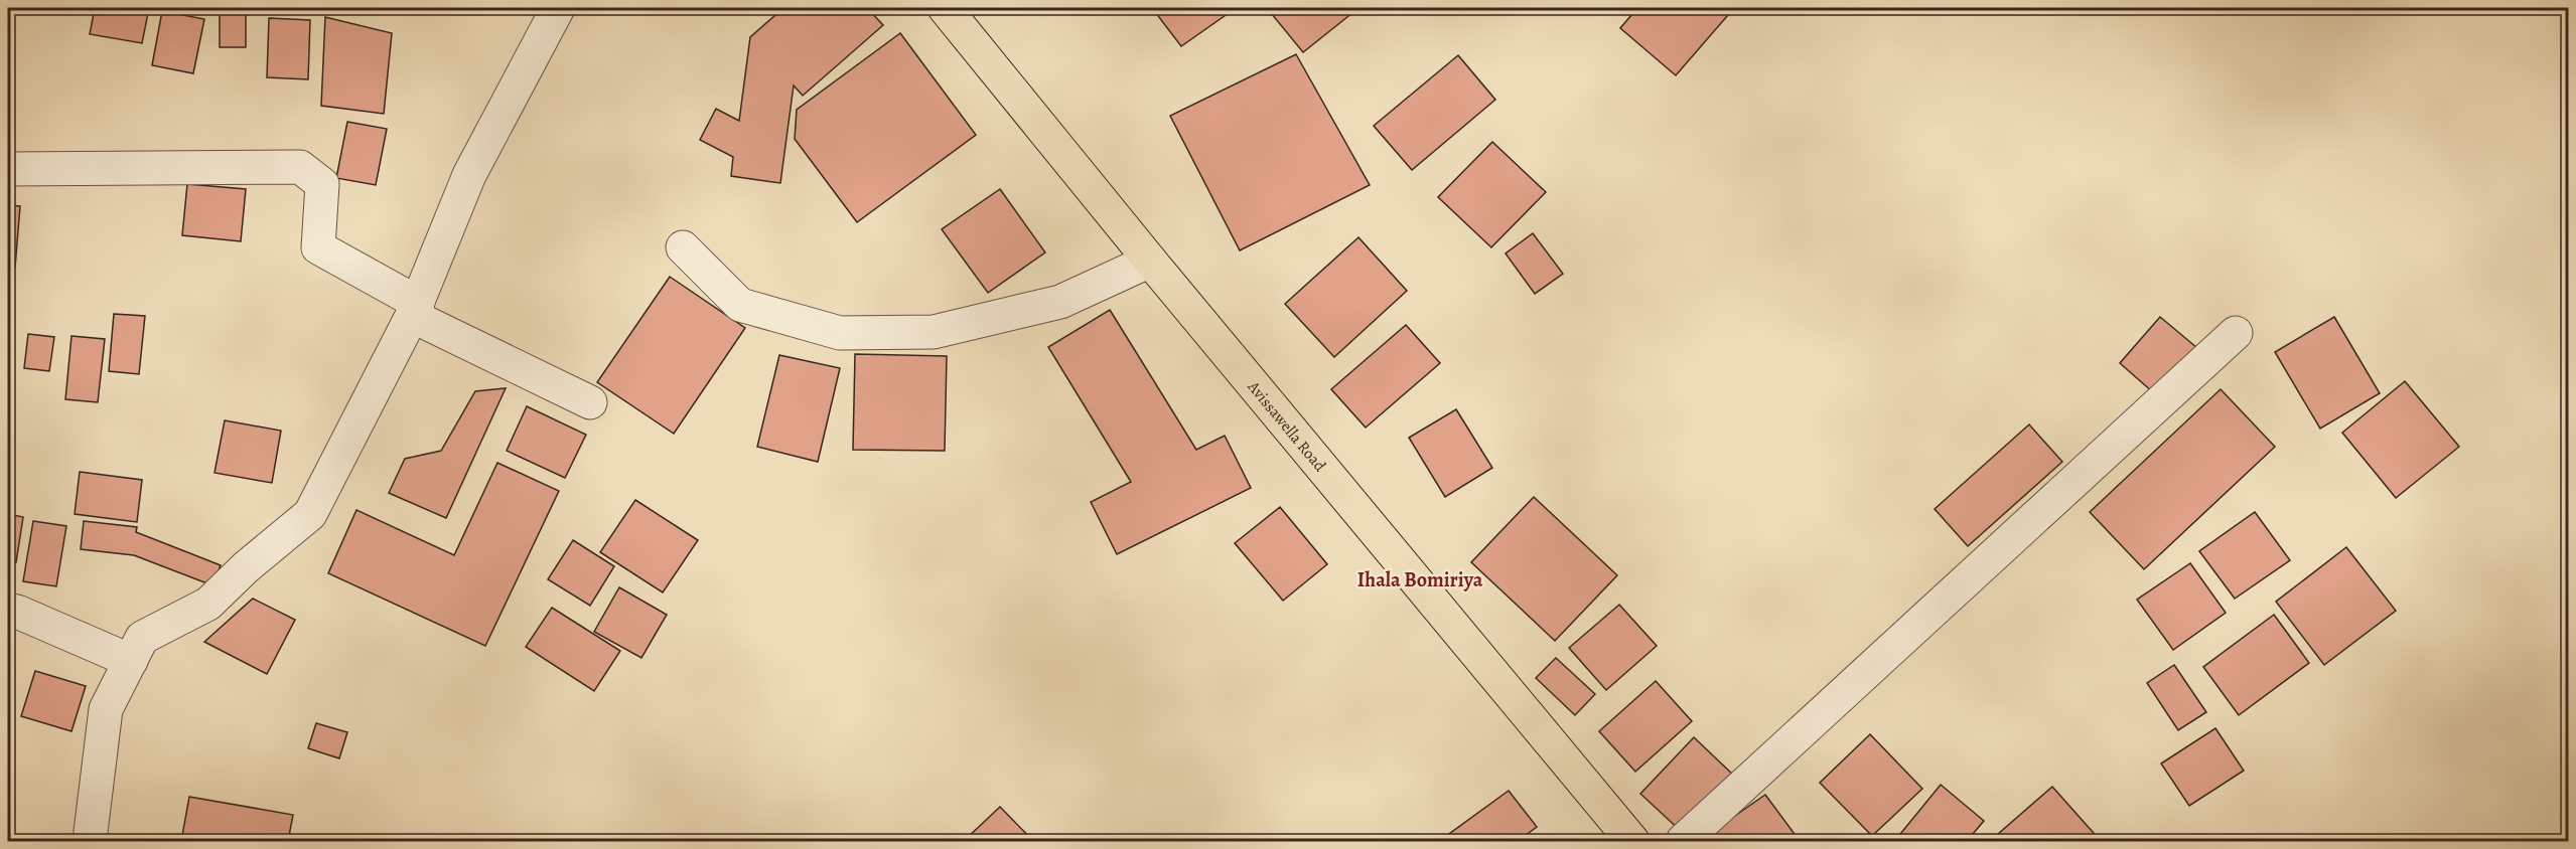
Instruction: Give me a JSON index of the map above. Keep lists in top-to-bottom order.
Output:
{
  "streets": {
    "main road": ["Avissawella Road"]
  },
  "districts": ["Ihala Bomiriya"]
}
